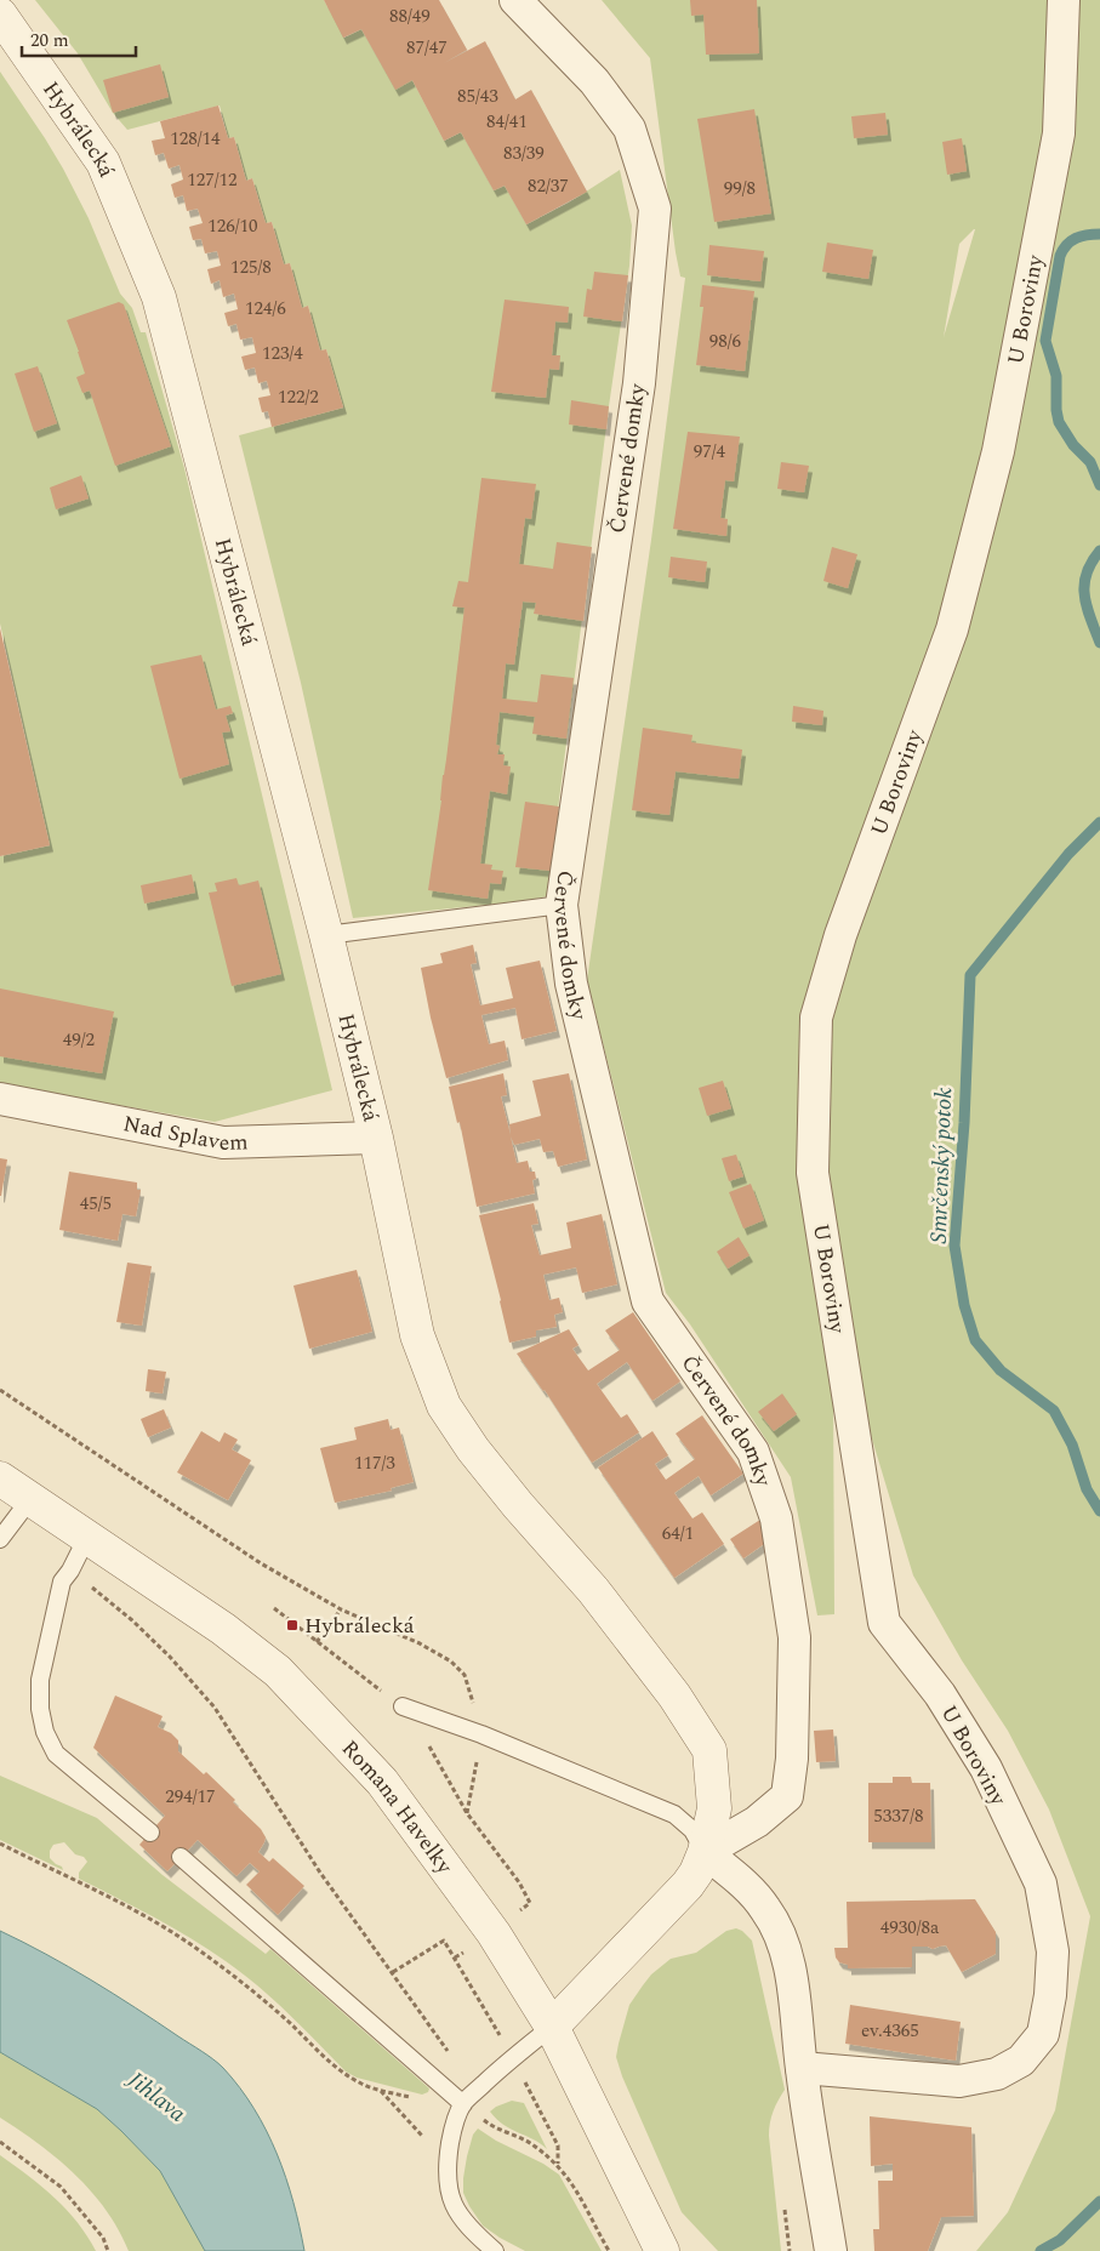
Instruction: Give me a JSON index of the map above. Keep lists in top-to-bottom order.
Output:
{
  "streets": {
    "street": [
      "Hybrálecká",
      "U Boroviny",
      "Červené domky",
      "Nad Splavem",
      "Romana Havelky"
    ]
  },
  "crossings": [
    ["Hybrálecká", "Červené domky"],
    ["Hybrálecká", "Nad Splavem"],
    ["Hybrálecká", "Romana Havelky"]
  ],
  "water": ["Smrčenský potok", "Jihlava"],
  "places": {
    "transit": ["Hybrálecká"]
  },
  "house_numbers": [
    "88/49",
    "87/47",
    "85/43",
    "84/41",
    "128/14",
    "83/39",
    "127/12",
    "82/37",
    "99/8",
    "126/10",
    "125/8",
    "124/6",
    "98/6",
    "123/4",
    "122/2",
    "97/4",
    "49/2",
    "45/5",
    "117/3",
    "64/1",
    "294/17",
    "5337/8",
    "4930/8a",
    "ev.4365"
  ],
  "scale_bar": "20 m"
}
